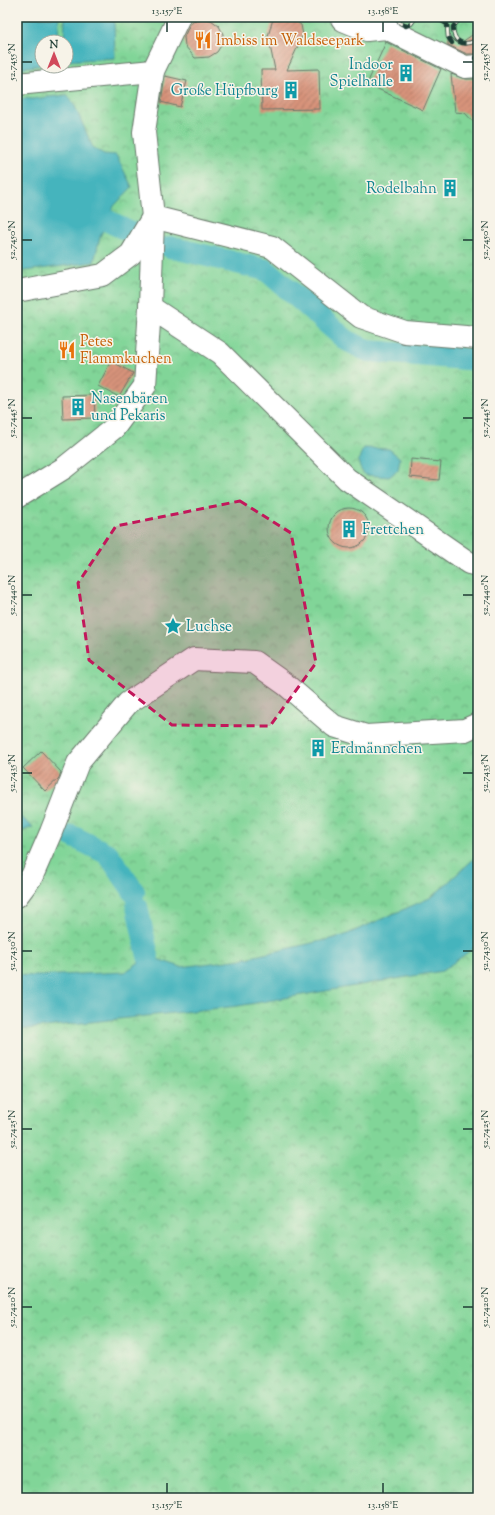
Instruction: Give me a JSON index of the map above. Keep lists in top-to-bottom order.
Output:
{
  "places": {
    "restaurant": ["Imbiss im Waldseepark", "Petes Flammkuchen"],
    "building": [
      "Indoor Spielhalle",
      "Große Hüpfburg",
      "Rodelbahn",
      "Nasenbären und Pekaris",
      "Frettchen",
      "Erdmännchen"
    ],
    "place": ["Luchse"]
  },
  "north": "top",
  "coordinates": [
    "13.157°E",
    "13.158°E",
    "52.7455°N",
    "52.7450°N",
    "52.7445°N",
    "52.7440°N",
    "52.7435°N",
    "52.7430°N",
    "52.7425°N",
    "52.7420°N"
  ]
}
